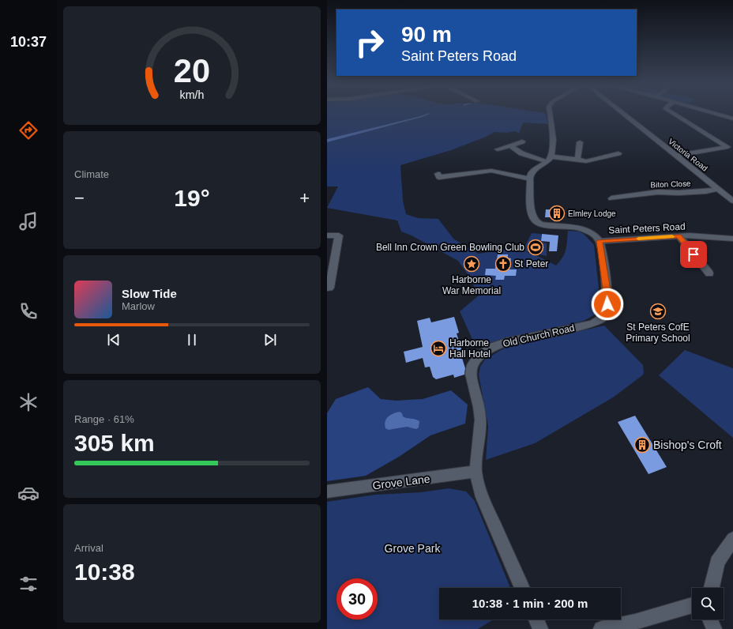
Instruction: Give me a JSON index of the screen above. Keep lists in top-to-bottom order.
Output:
{
  "streets": {
    "street": [
      "Victoria Road",
      "Biton Close",
      "Saint Peters Road",
      "Old Church Road",
      "Grove Lane"
    ]
  },
  "crossings": [
    ["Victoria Road", "Biton Close"],
    ["Saint Peters Road", "Old Church Road"],
    ["Old Church Road", "Grove Lane"]
  ],
  "parks": ["Grove Park"],
  "places": {
    "building": ["Elmley Lodge", "Bishop's Croft"],
    "sports": ["Bell Inn Crown Green Bowling Club"],
    "place": ["Harborne War Memorial"],
    "church": ["St Peter"],
    "school or university": ["St Peters CofE Primary School"],
    "hotel": ["Harborne Hall Hotel"]
  },
  "page": {
    "tabs": "10:37",
    "turn": ["90 m", "Saint Peters Road"],
    "tile": [
      "Climate",
      ["Range · 61%", "305 km"],
      ["Arrival", "10:38"]
    ],
    "heat": ["−", "19°", "+"],
    "song": ["Slow Tide", "Marlow"],
    "limit": "30",
    "trip": "10:38 · 1 min · 200 m",
    "gauge": ["20", "km/h"]
  }
}
